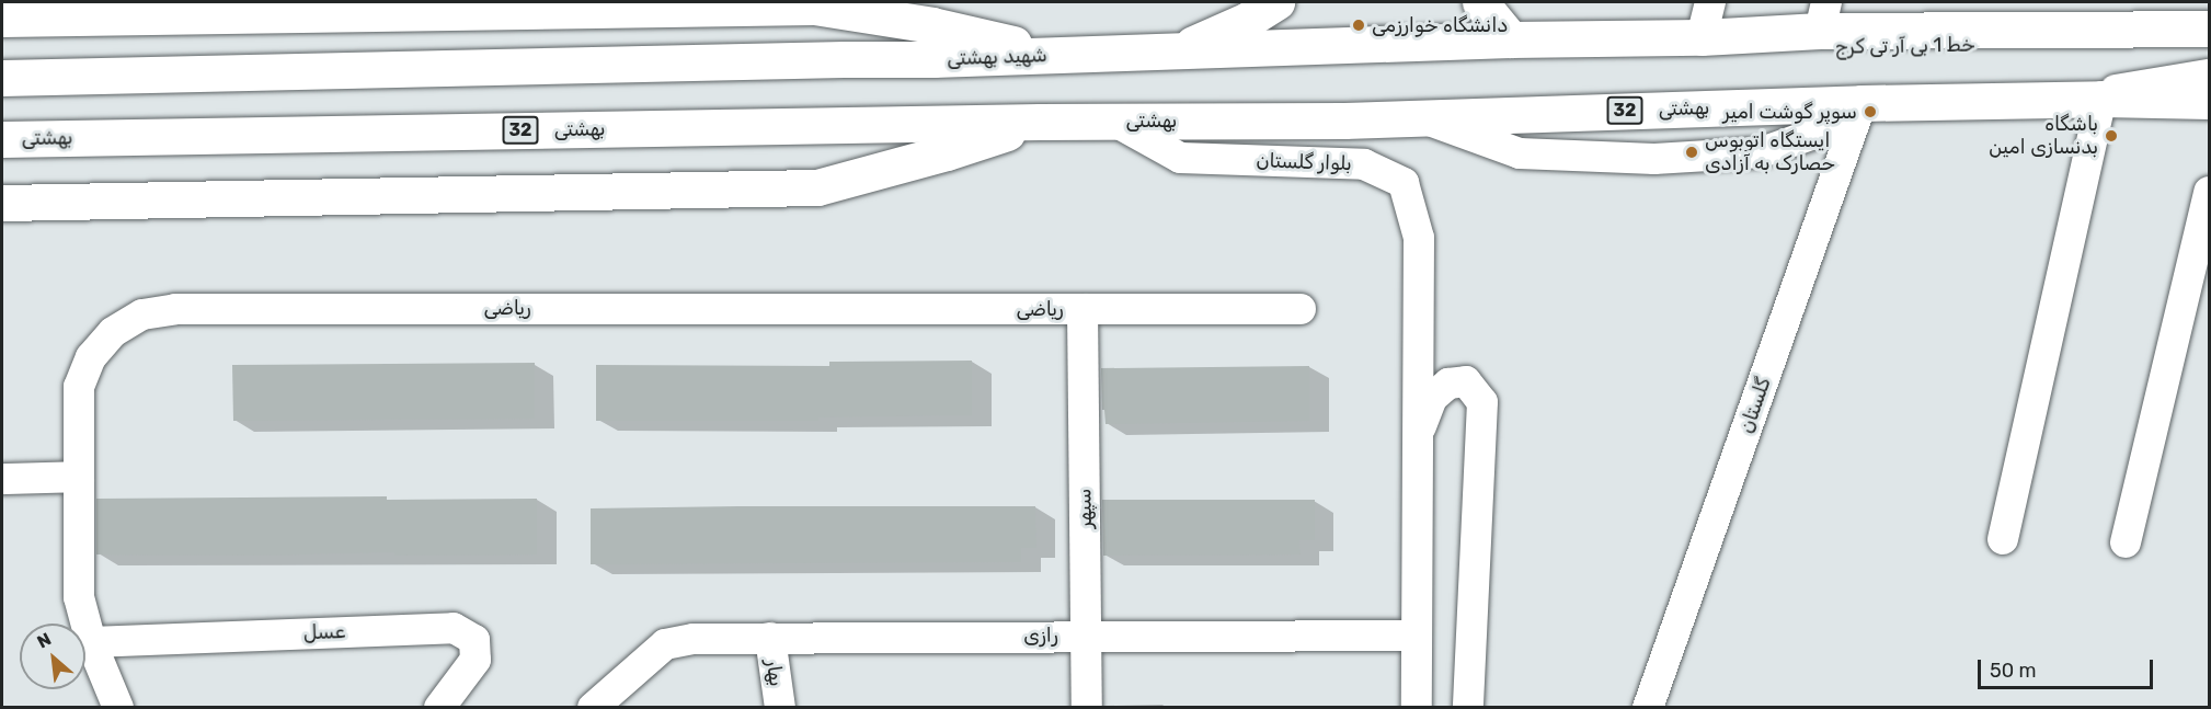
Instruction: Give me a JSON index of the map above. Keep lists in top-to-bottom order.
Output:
{
  "streets": {
    "main road": [
      "شهید بهشتی",
      "بهشتی",
      "32",
      "بهشتى"
    ],
    "street": [
      "خط 1 بی آر تی کرج",
      "بلوار گلستان",
      "ریاضی",
      "گلستان",
      "سپهر",
      "عسل",
      "رازی",
      "بهار"
    ]
  },
  "crossings": [
    ["بهشتی", "بهشتى"],
    ["بهشتی", "بلوار گلستان"],
    ["بهشتی", "گلستان"],
    ["بلوار گلستان", "رازی"],
    ["ریاضی", "سپهر"],
    ["ریاضی", "عسل"],
    ["سپهر", "رازی"],
    ["رازی", "بهار"]
  ],
  "places": [
    "دانشگاه خوارزمی",
    "سوپر گوشت امیر",
    "باشگاه بدنسازی امین",
    "ایستگاه اتوبوس حصارک به آزادی"
  ],
  "scale_bar": "50 m",
  "north": "top left"
}
